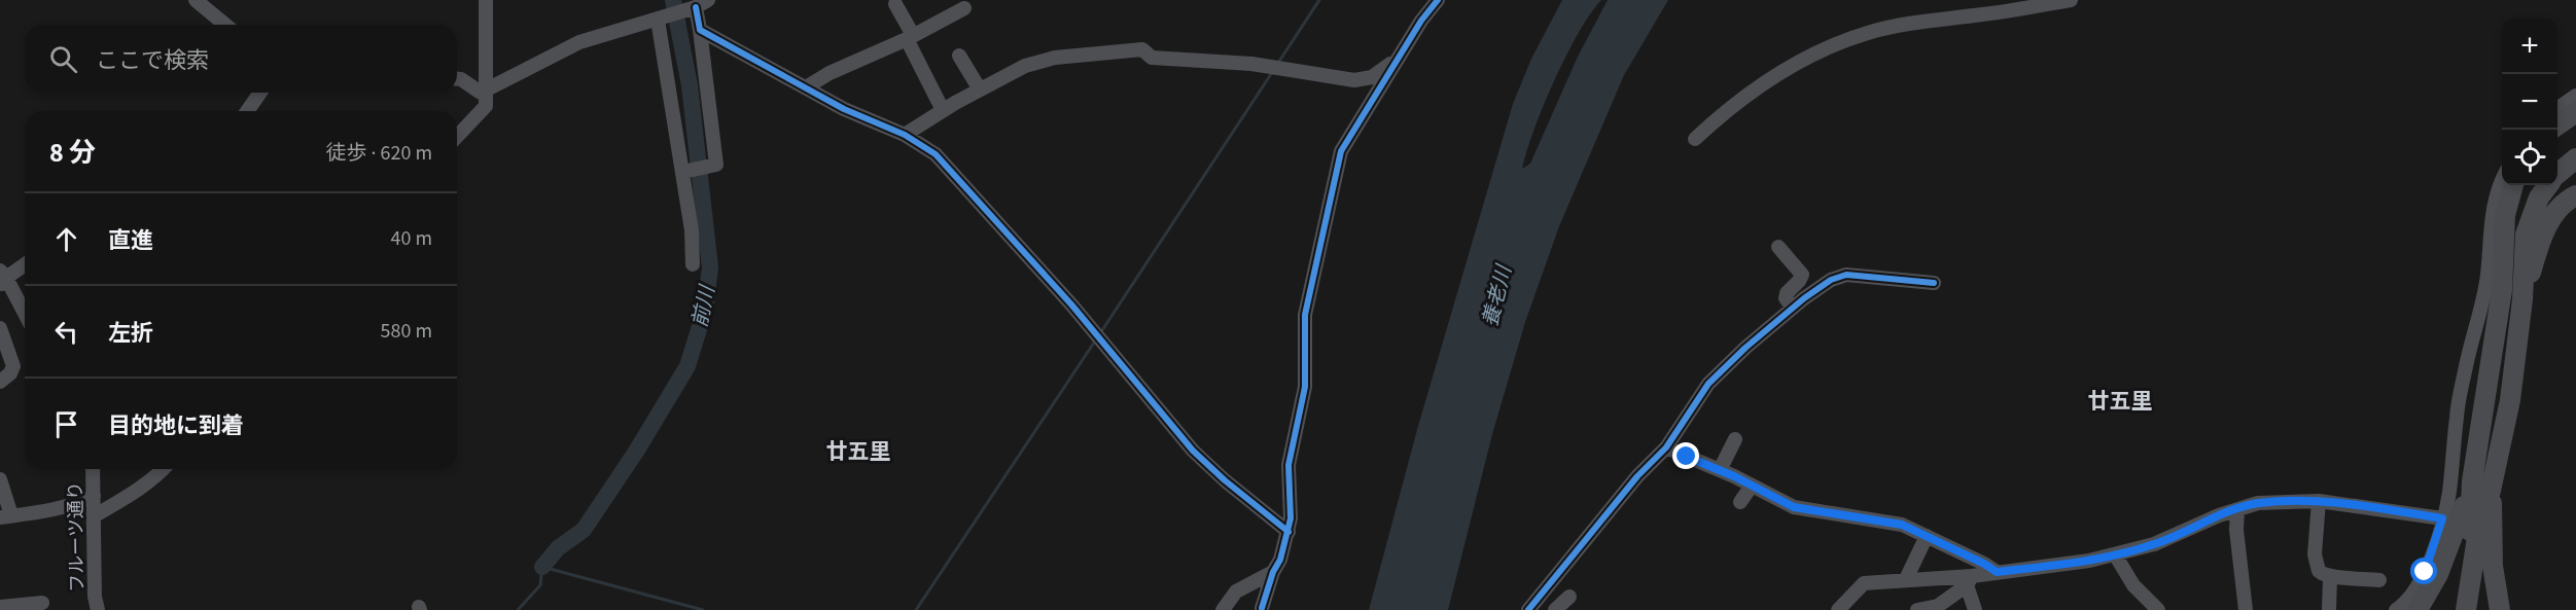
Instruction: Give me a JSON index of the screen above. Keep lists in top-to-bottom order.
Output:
{
  "streets": {
    "street": ["フルーツ通り"]
  },
  "districts": ["廿五里", "廿五里"],
  "water": ["養老川", "前川"],
  "page": {
    "map_buttons": ["+", "−"],
    "search": "ここで検索",
    "heading": ["8 分", "徒歩 · 620 m"],
    "list": [
      ["直進", "40 m"],
      ["左折", "580 m"],
      "目的地に到着"
    ]
  }
}
